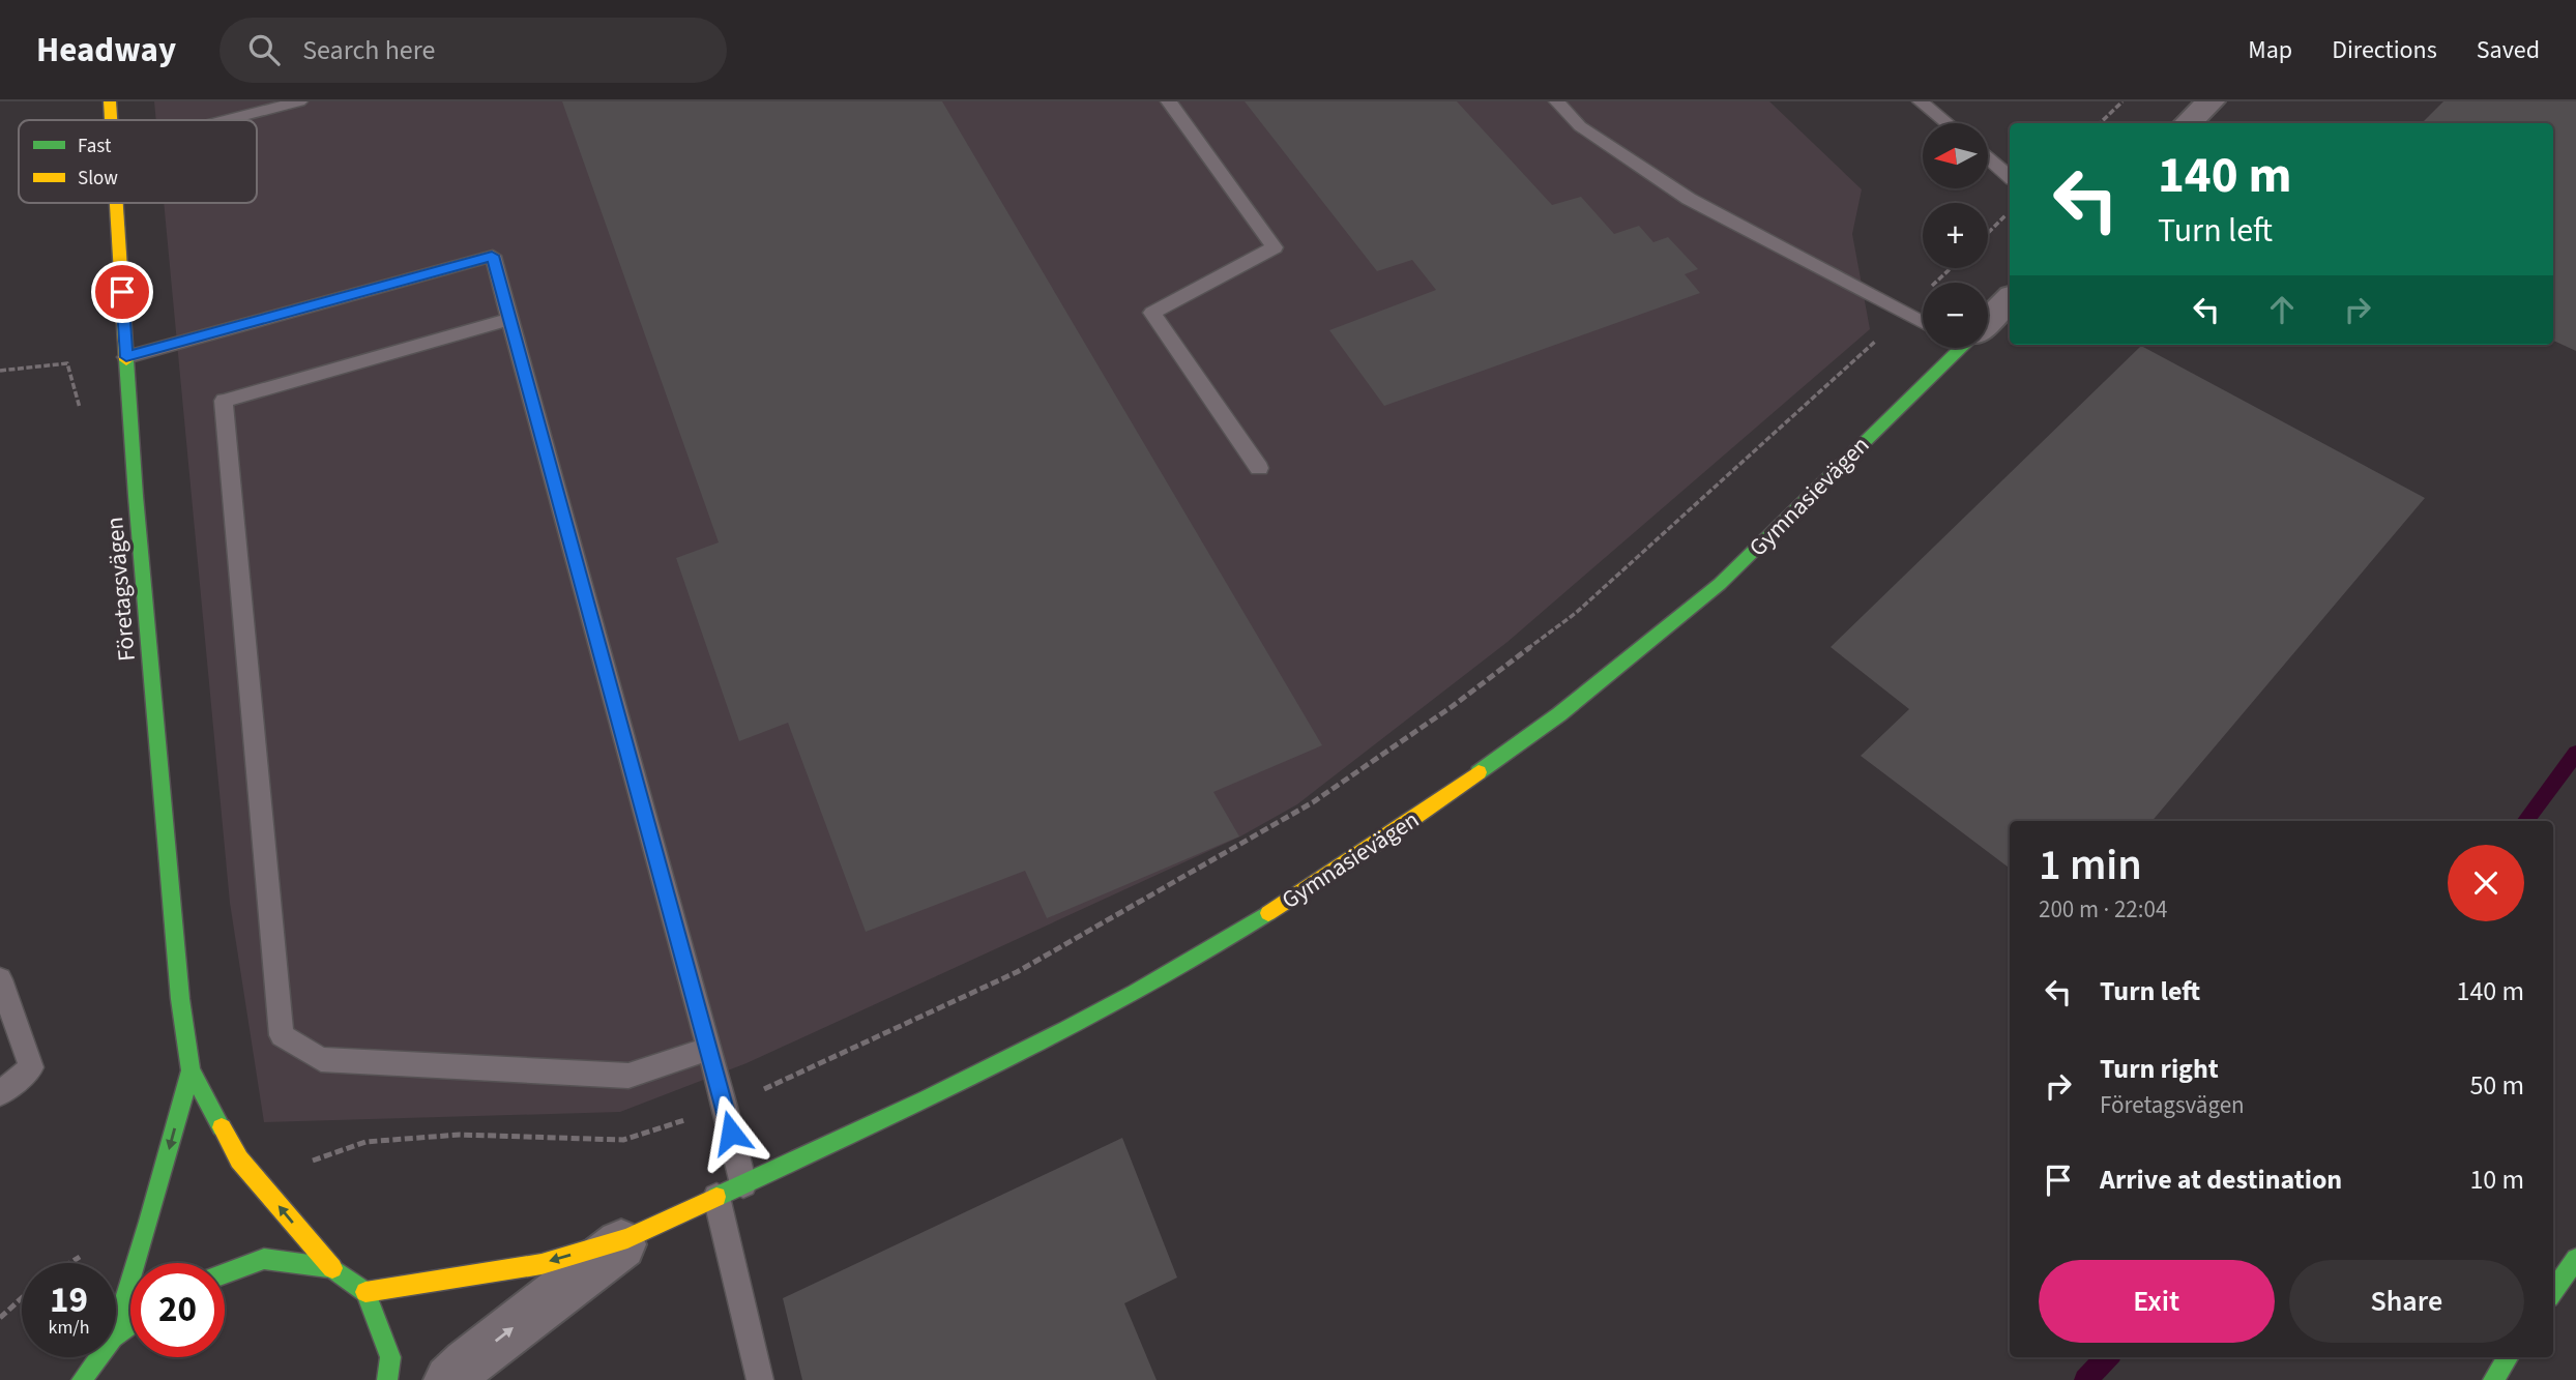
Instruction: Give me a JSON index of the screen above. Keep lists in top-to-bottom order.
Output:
{
  "streets": {
    "main road": ["Gymnasievägen", "Företagsvägen"]
  },
  "legend": ["Fast", "Slow"],
  "north": "left",
  "page": {
    "header": "Headway",
    "search": "Search here",
    "nav": ["Map", "Directions", "Saved"],
    "map_buttons": ["+", "−"],
    "turn": ["140 m", "Turn left"],
    "heading": ["1 min", "200 m · 22:04"],
    "list": [
      {
        "name": "Turn left",
        "value": "140 m"
      },
      {
        "name": "Turn right",
        "note": "Företagsvägen",
        "value": "50 m"
      },
      {
        "name": "Arrive at destination",
        "value": "10 m"
      }
    ],
    "buttons": ["Exit", "Share"],
    "speed": "19 km/h",
    "limit": "20"
  }
}
